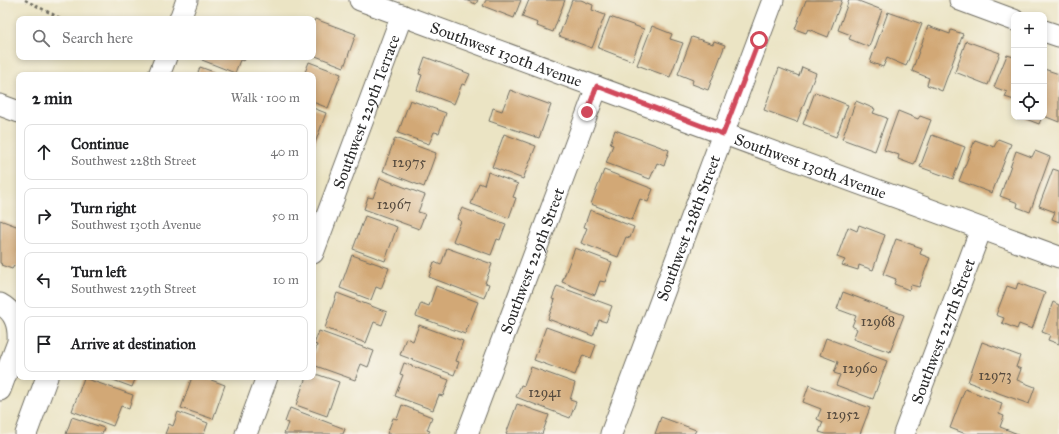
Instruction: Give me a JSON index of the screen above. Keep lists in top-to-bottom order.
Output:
{
  "streets": {
    "street": [
      "Southwest 130th Avenue",
      "Southwest 229th Terrace",
      "Southwest 228th Street",
      "Southwest 229th Street",
      "Southwest 227th Street"
    ]
  },
  "crossings": [
    ["Southwest 130th Avenue", "Southwest 229th Terrace"],
    ["Southwest 130th Avenue", "Southwest 228th Street"],
    ["Southwest 130th Avenue", "Southwest 229th Street"],
    ["Southwest 130th Avenue", "Southwest 227th Street"]
  ],
  "house_numbers": [
    "12975",
    "12967",
    "12968",
    "12960",
    "12973",
    "12941",
    "12952"
  ],
  "page": {
    "map_buttons": ["+", "−"],
    "search": "Search here",
    "heading": ["2 min", "Walk · 100 m"],
    "list": [
      ["Continue", "Southwest 228th Street", "40 m"],
      ["Turn right", "Southwest 130th Avenue", "50 m"],
      ["Turn left", "Southwest 229th Street", "10 m"],
      "Arrive at destination"
    ]
  }
}
